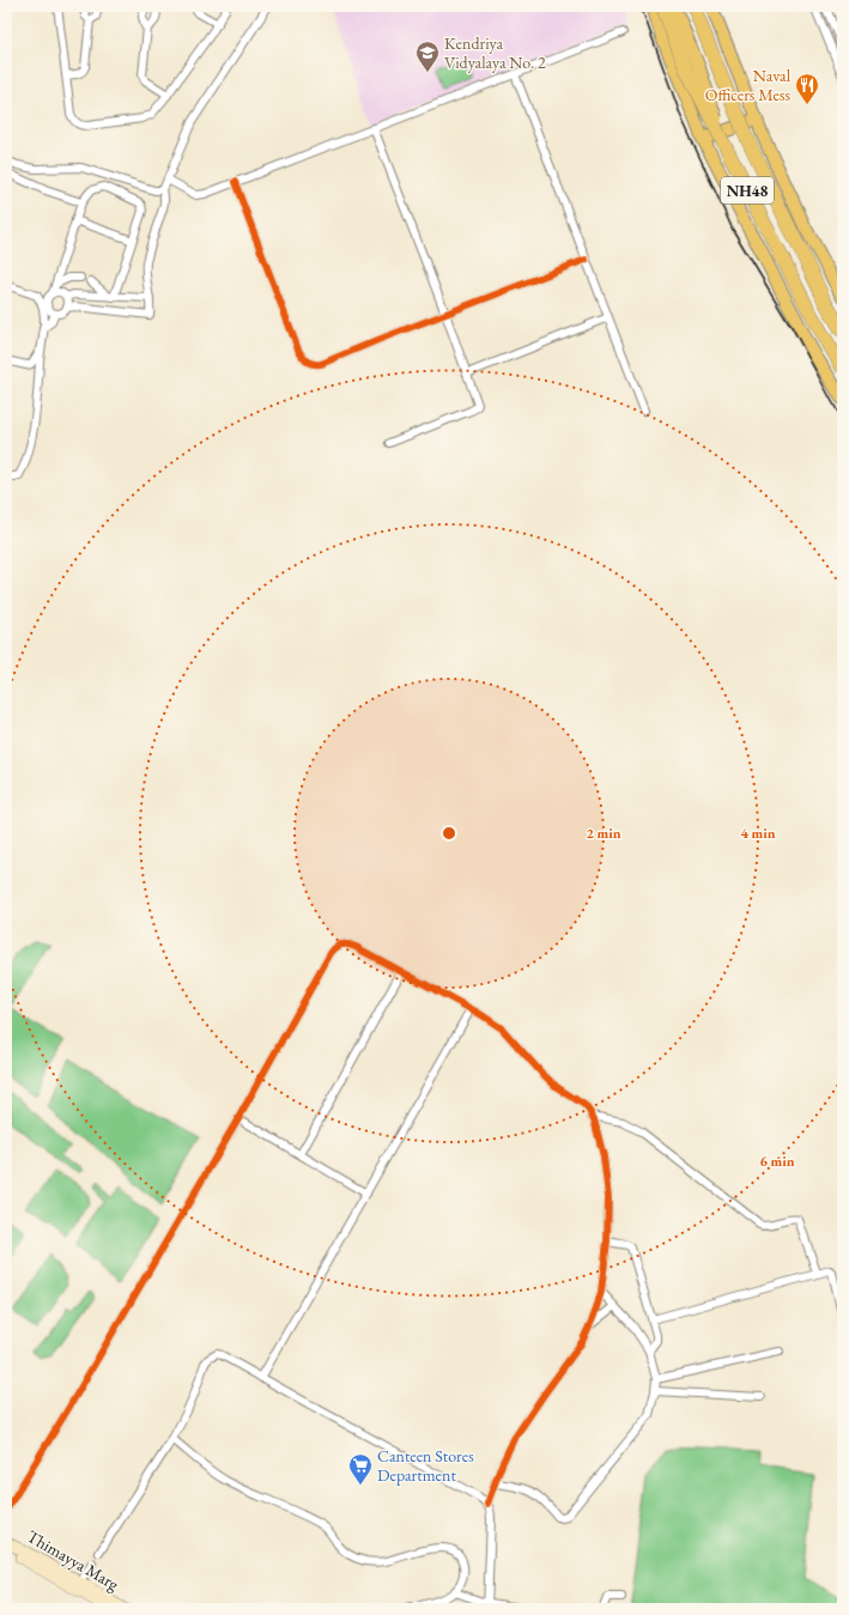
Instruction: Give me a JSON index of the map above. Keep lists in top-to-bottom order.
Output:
{
  "streets": {
    "highway": ["NH48"],
    "street": ["Thimayya Marg"]
  },
  "places": {
    "school or university": ["Kendriya Vidyalaya No. 2"],
    "restaurant": ["Naval Officers Mess"],
    "supermarket": ["Canteen Stores Department"]
  },
  "rings": ["2 min", "4 min", "6 min"]
}
